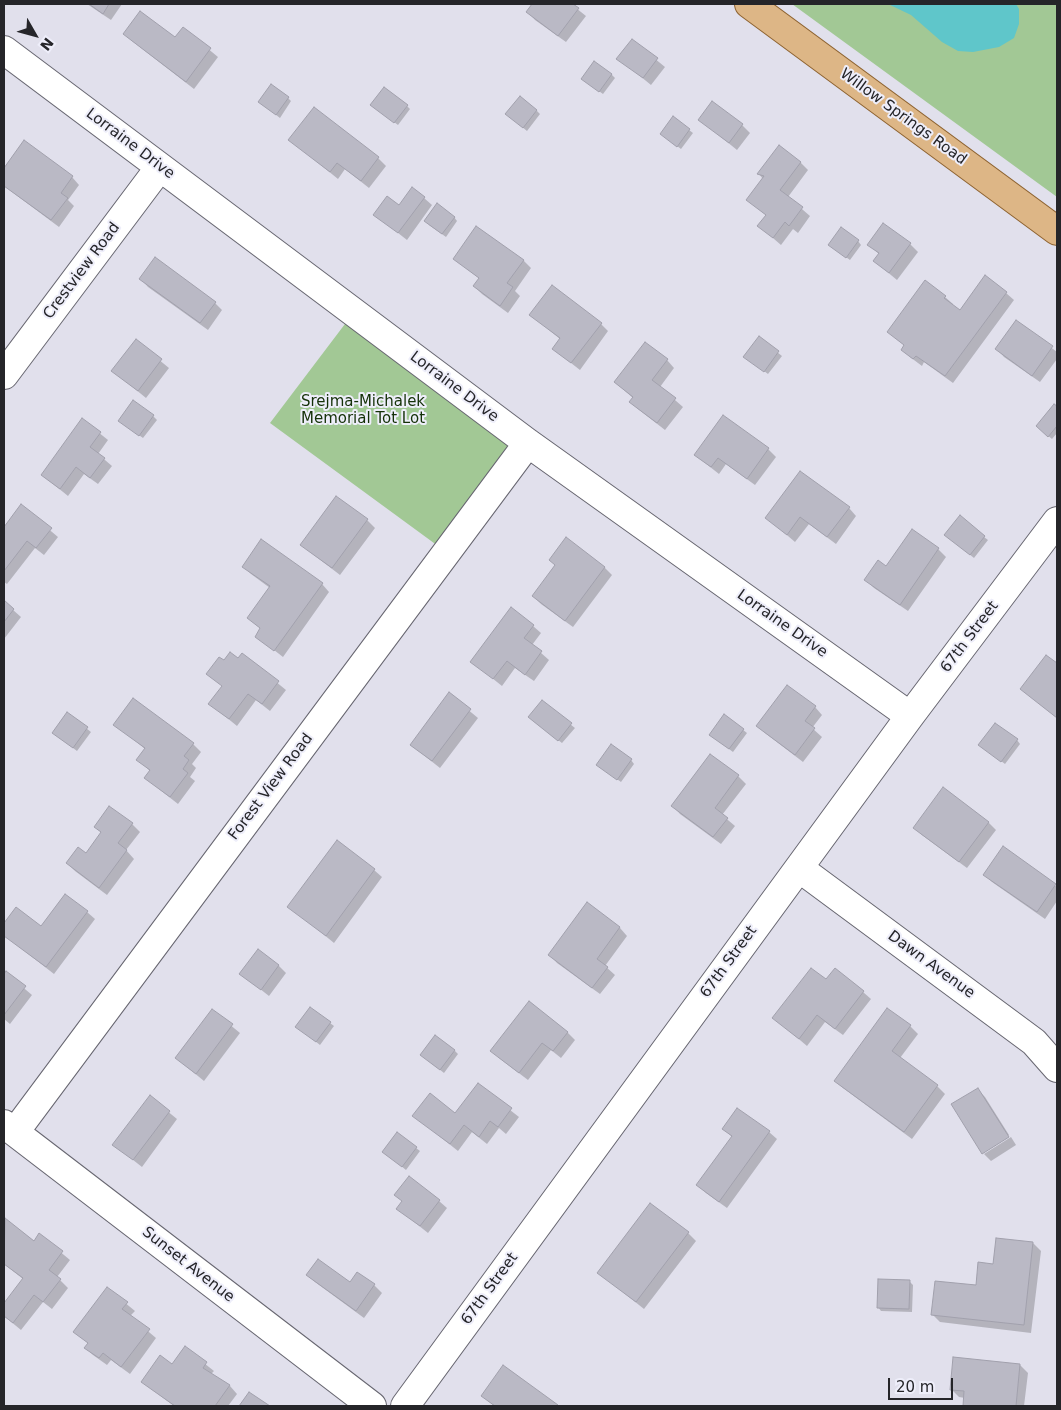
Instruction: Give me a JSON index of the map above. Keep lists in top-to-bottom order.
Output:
{
  "streets": {
    "main road": ["Willow Springs Road"],
    "street": [
      "Lorraine Drive",
      "Crestview Road",
      "67th Street",
      "Forest View Road",
      "Dawn Avenue",
      "Sunset Avenue"
    ]
  },
  "crossings": [
    ["Lorraine Drive", "Crestview Road"],
    ["Lorraine Drive", "67th Street"],
    ["Lorraine Drive", "Forest View Road"],
    ["67th Street", "Dawn Avenue"],
    ["Forest View Road", "Sunset Avenue"]
  ],
  "parks": ["Srejma-Michalek Memorial Tot Lot"],
  "scale_bar": "20 m",
  "north": "bottom right"
}
